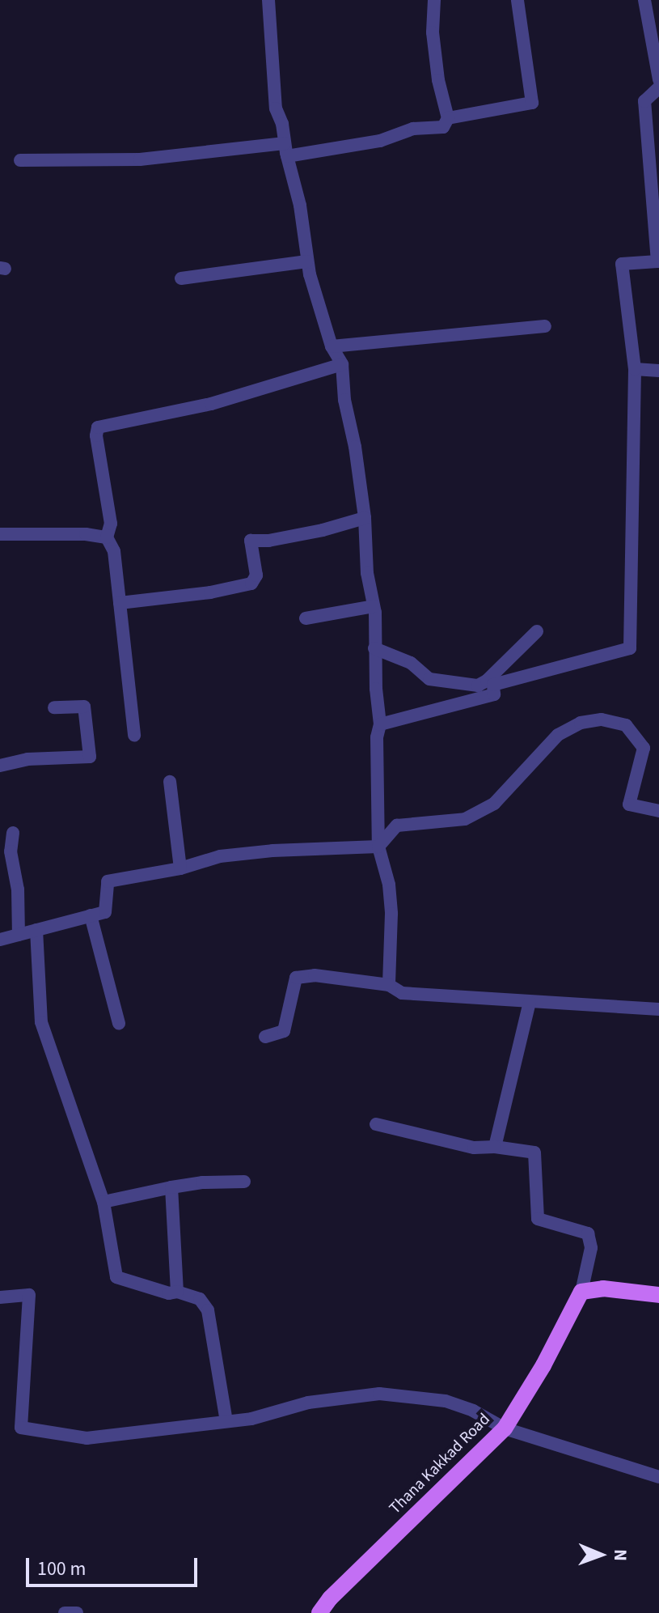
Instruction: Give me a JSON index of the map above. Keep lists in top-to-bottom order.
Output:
{
  "streets": {
    "main road": ["Thana Kakkad Road"]
  },
  "scale_bar": "100 m",
  "north": "right"
}
